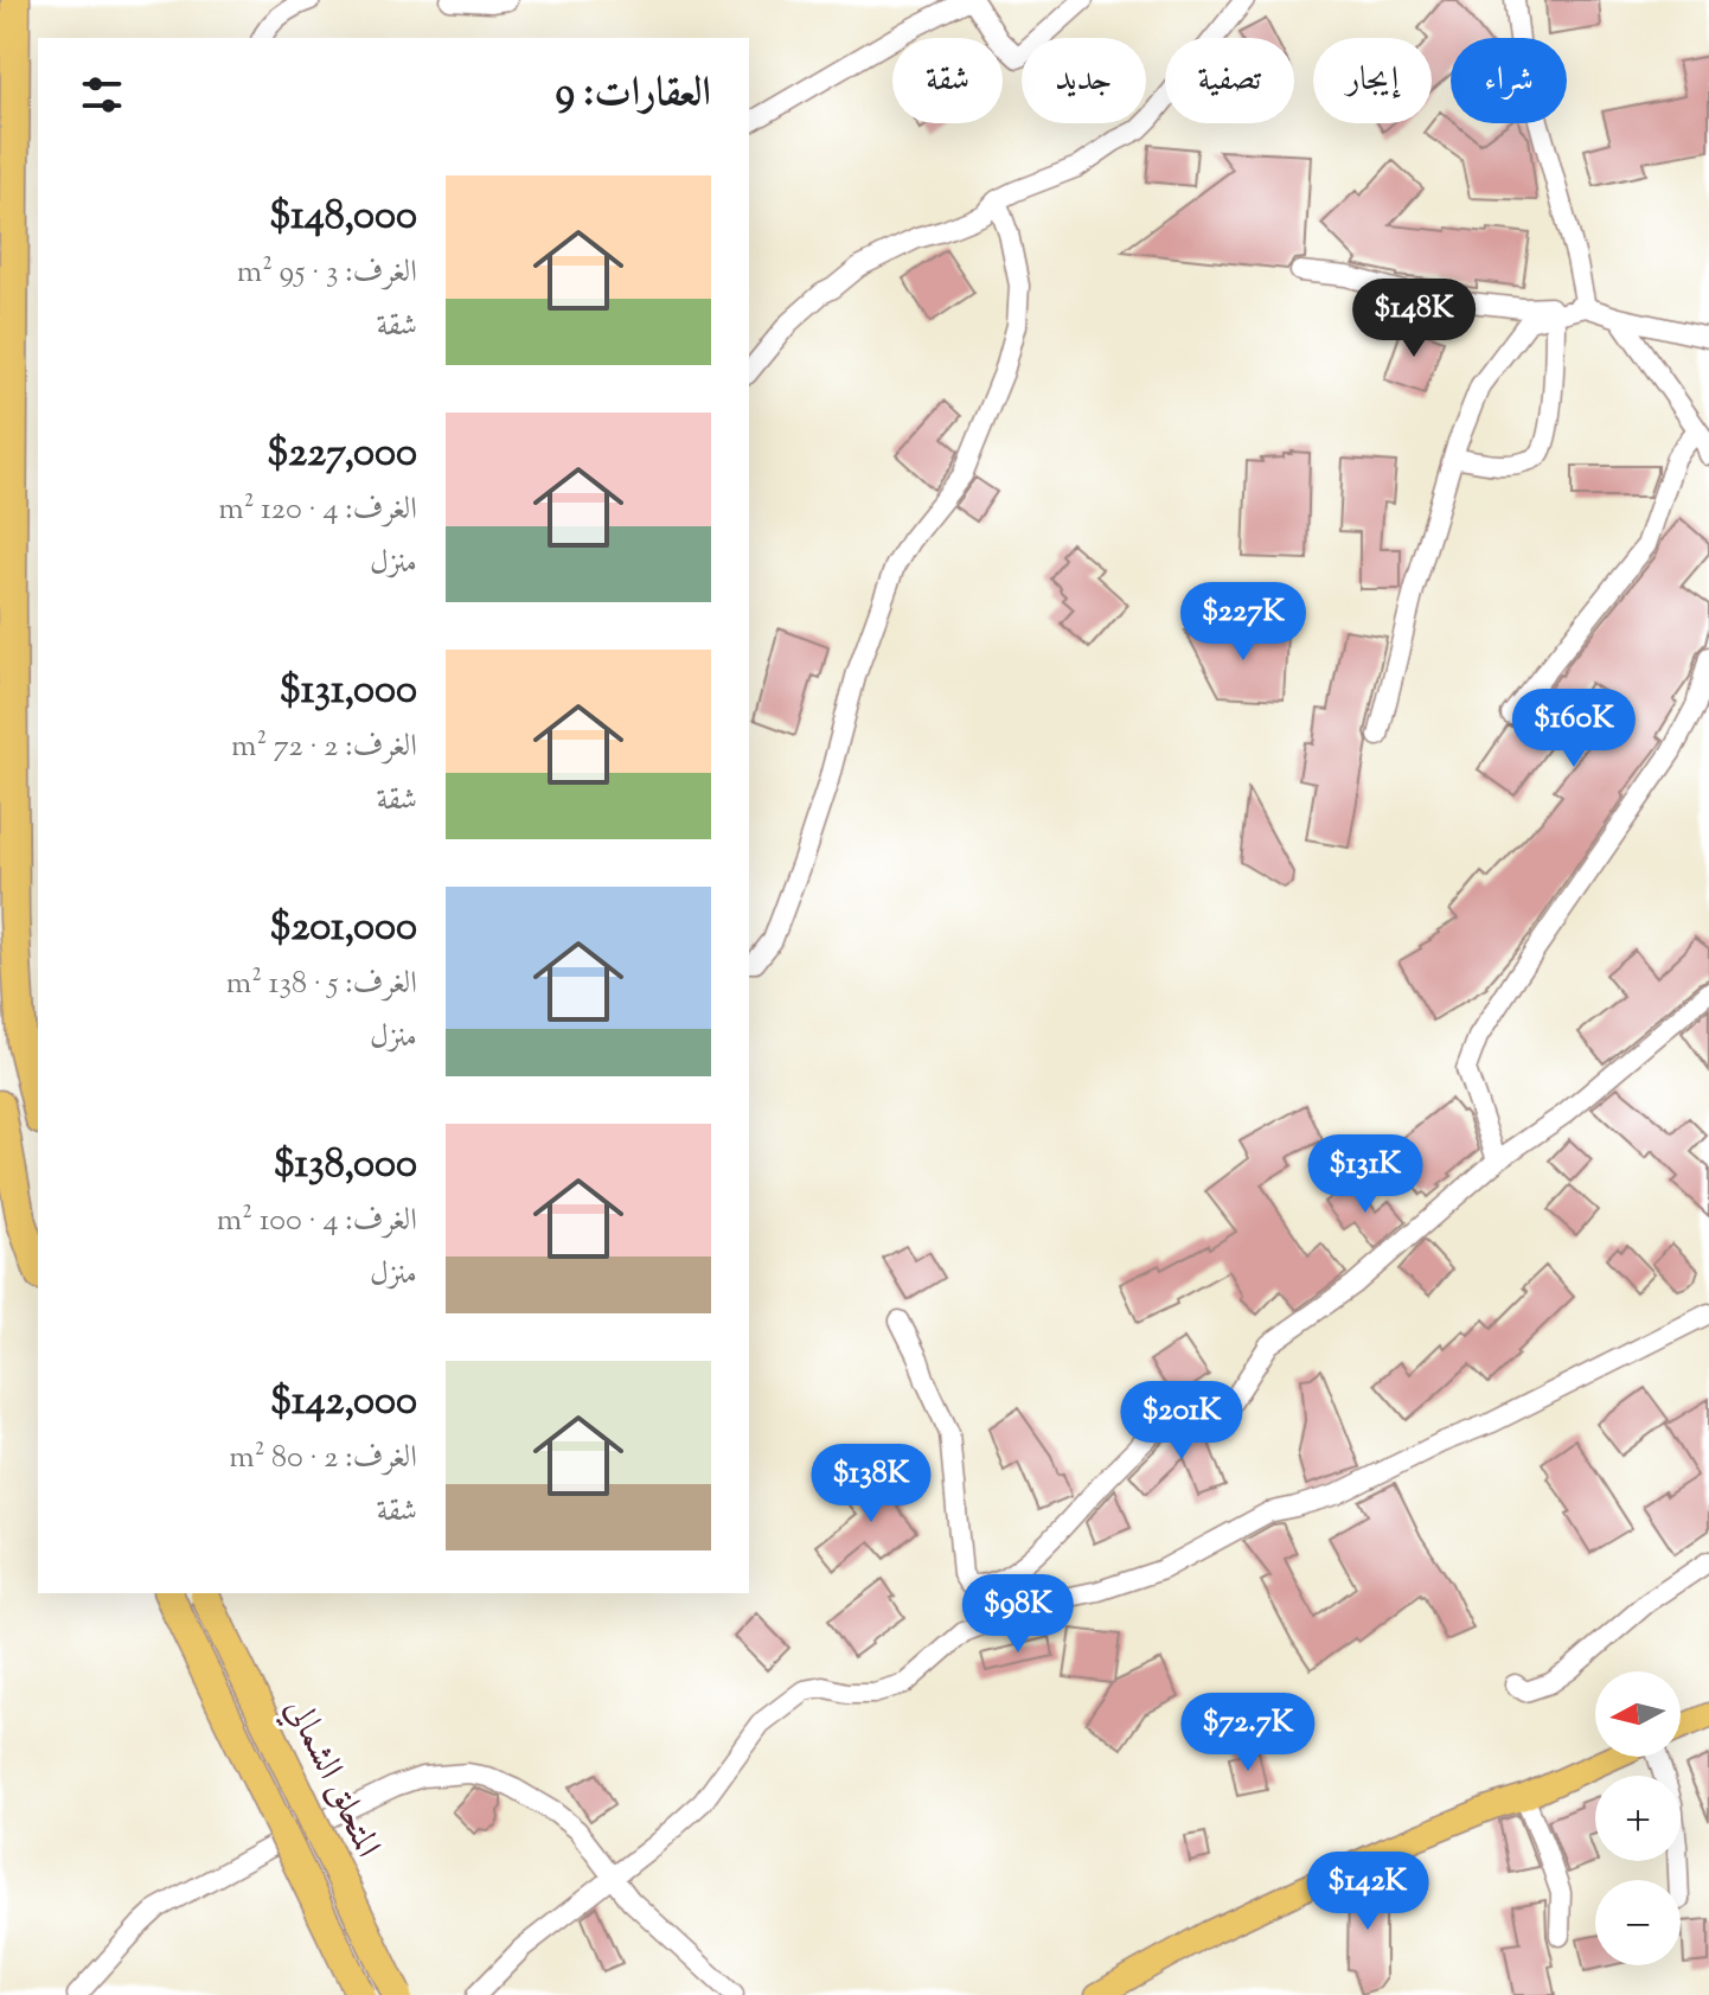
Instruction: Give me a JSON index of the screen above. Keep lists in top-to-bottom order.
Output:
{
  "streets": {
    "highway": ["المتحلق الشمالي"]
  },
  "north": "left",
  "page": {
    "chip": [
      "شراء",
      "إيجار",
      "تصفية",
      "جديد",
      "شقة"
    ],
    "heading": "العقارات: 9",
    "list": [
      {
        "name": "$148,000",
        "note": "الغرف: 3 · 95 m² · شقة"
      },
      {
        "name": "$227,000",
        "note": "الغرف: 4 · 120 m² · منزل"
      },
      {
        "name": "$131,000",
        "note": "الغرف: 2 · 72 m² · شقة"
      },
      {
        "name": "$201,000",
        "note": "الغرف: 5 · 138 m² · منزل"
      },
      {
        "name": "$138,000",
        "note": "الغرف: 4 · 100 m² · منزل"
      },
      {
        "name": "$142,000",
        "note": "الغرف: 2 · 80 m² · شقة"
      }
    ],
    "price": [
      "$148K",
      "$227K",
      "$160K",
      "$131K",
      "$201K",
      "$138K",
      "$98K",
      "$72.7K",
      "$142K"
    ],
    "map_buttons": ["+", "−"]
  }
}
